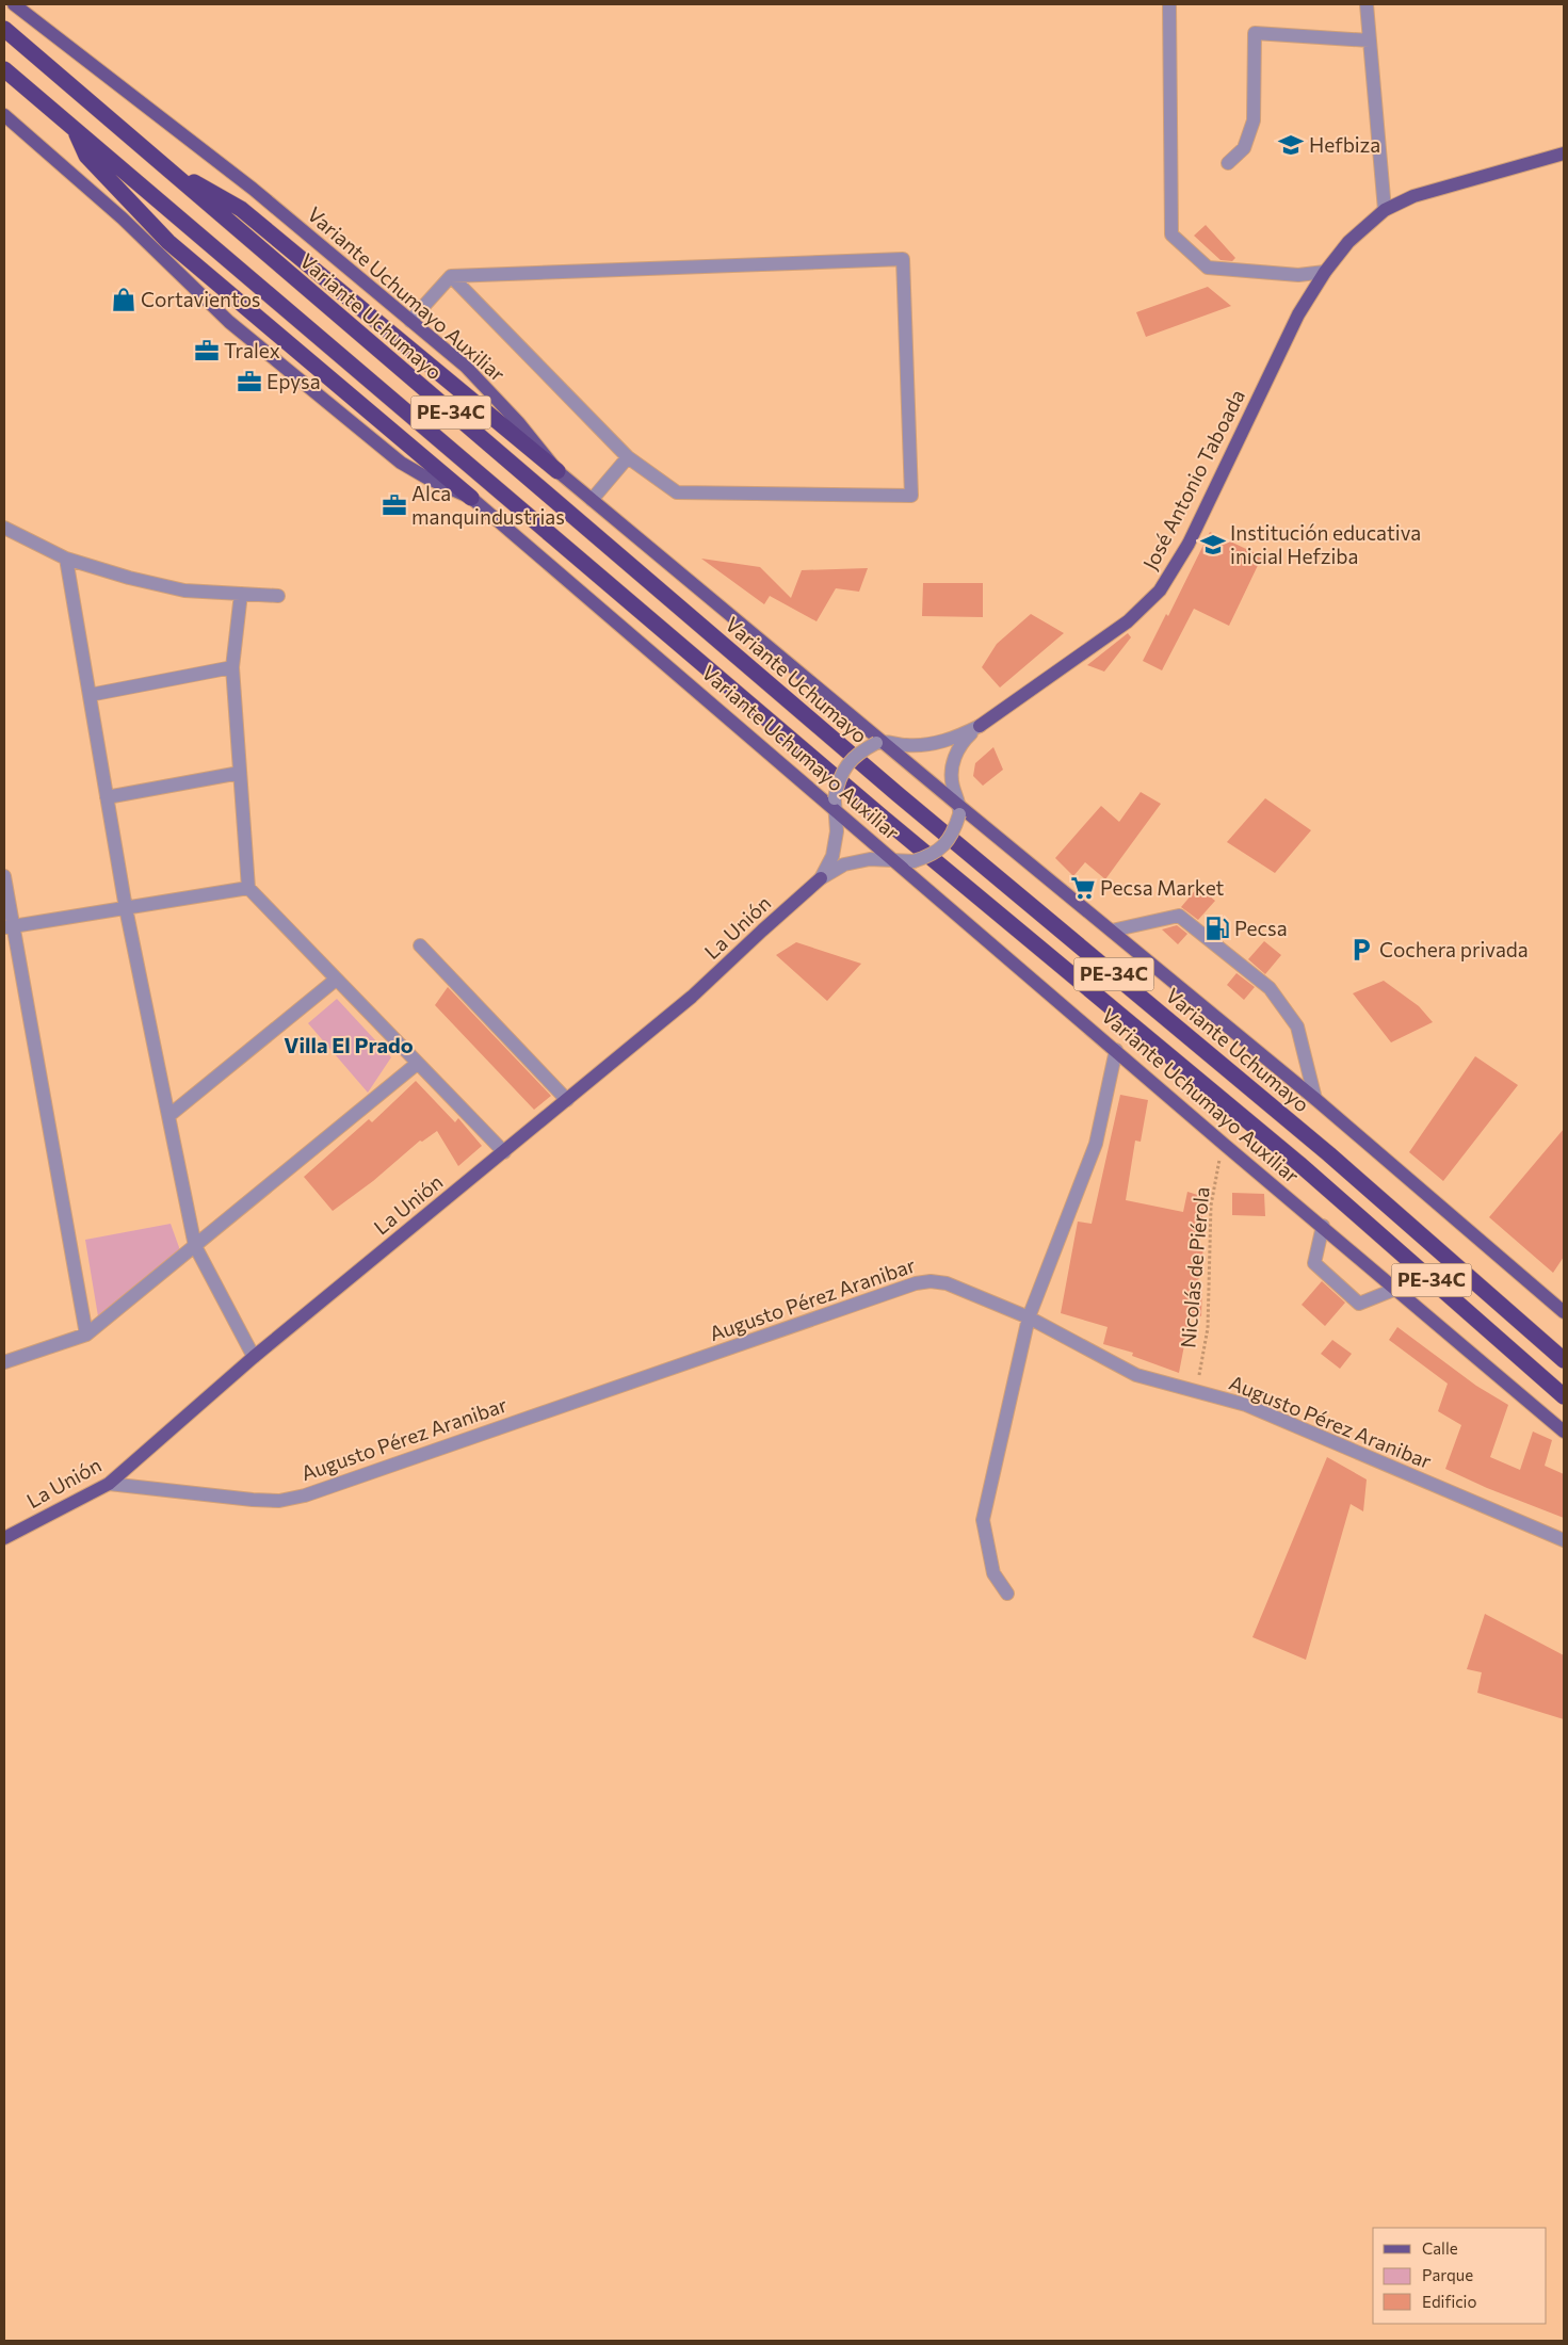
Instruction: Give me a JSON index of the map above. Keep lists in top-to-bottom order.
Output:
{
  "streets": {
    "highway": ["Variante Uchumayo", "PE-34C"],
    "main road": ["Variante Uchumayo Auxiliar", "José Antonio Taboada", "La Unión"],
    "street": ["Augusto Pérez Aranibar"],
    "path": ["Nicolás de Piérola"]
  },
  "crossings": [
    ["Variante Uchumayo Auxiliar", "José Antonio Taboada"],
    ["Variante Uchumayo Auxiliar", "La Unión"],
    ["Variante Uchumayo Auxiliar", "Nicolás de Piérola"],
    ["José Antonio Taboada", "La Unión"],
    ["La Unión", "Augusto Pérez Aranibar"],
    ["Nicolás de Piérola", "Augusto Pérez Aranibar"]
  ],
  "districts": ["Villa El Prado"],
  "places": {
    "school or university": ["Hefbiza", "Institución educativa inicial Hefziba"],
    "shop": ["Cortavientos"],
    "office": ["Tralex", "Epysa", "Alca manquindustrias"],
    "supermarket": ["Pecsa Market"],
    "fuel station": ["Pecsa"],
    "parking": ["Cochera privada"]
  },
  "legend": ["Calle", "Parque", "Edificio"]
}
